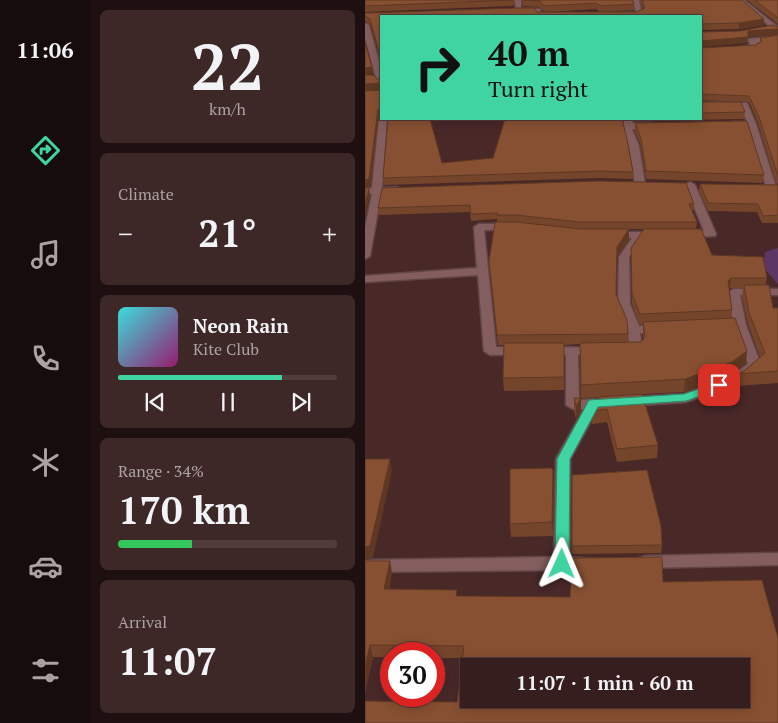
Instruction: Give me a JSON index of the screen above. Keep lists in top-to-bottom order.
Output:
{
  "page": {
    "tabs": "11:06",
    "tile": [
      ["22", "km/h"],
      "Climate",
      ["Range · 34%", "170 km"],
      ["Arrival", "11:07"]
    ],
    "turn": ["40 m", "Turn right"],
    "heat": ["−", "21°", "+"],
    "song": ["Neon Rain", "Kite Club"],
    "limit": "30",
    "trip": "11:07 · 1 min · 60 m"
  }
}
